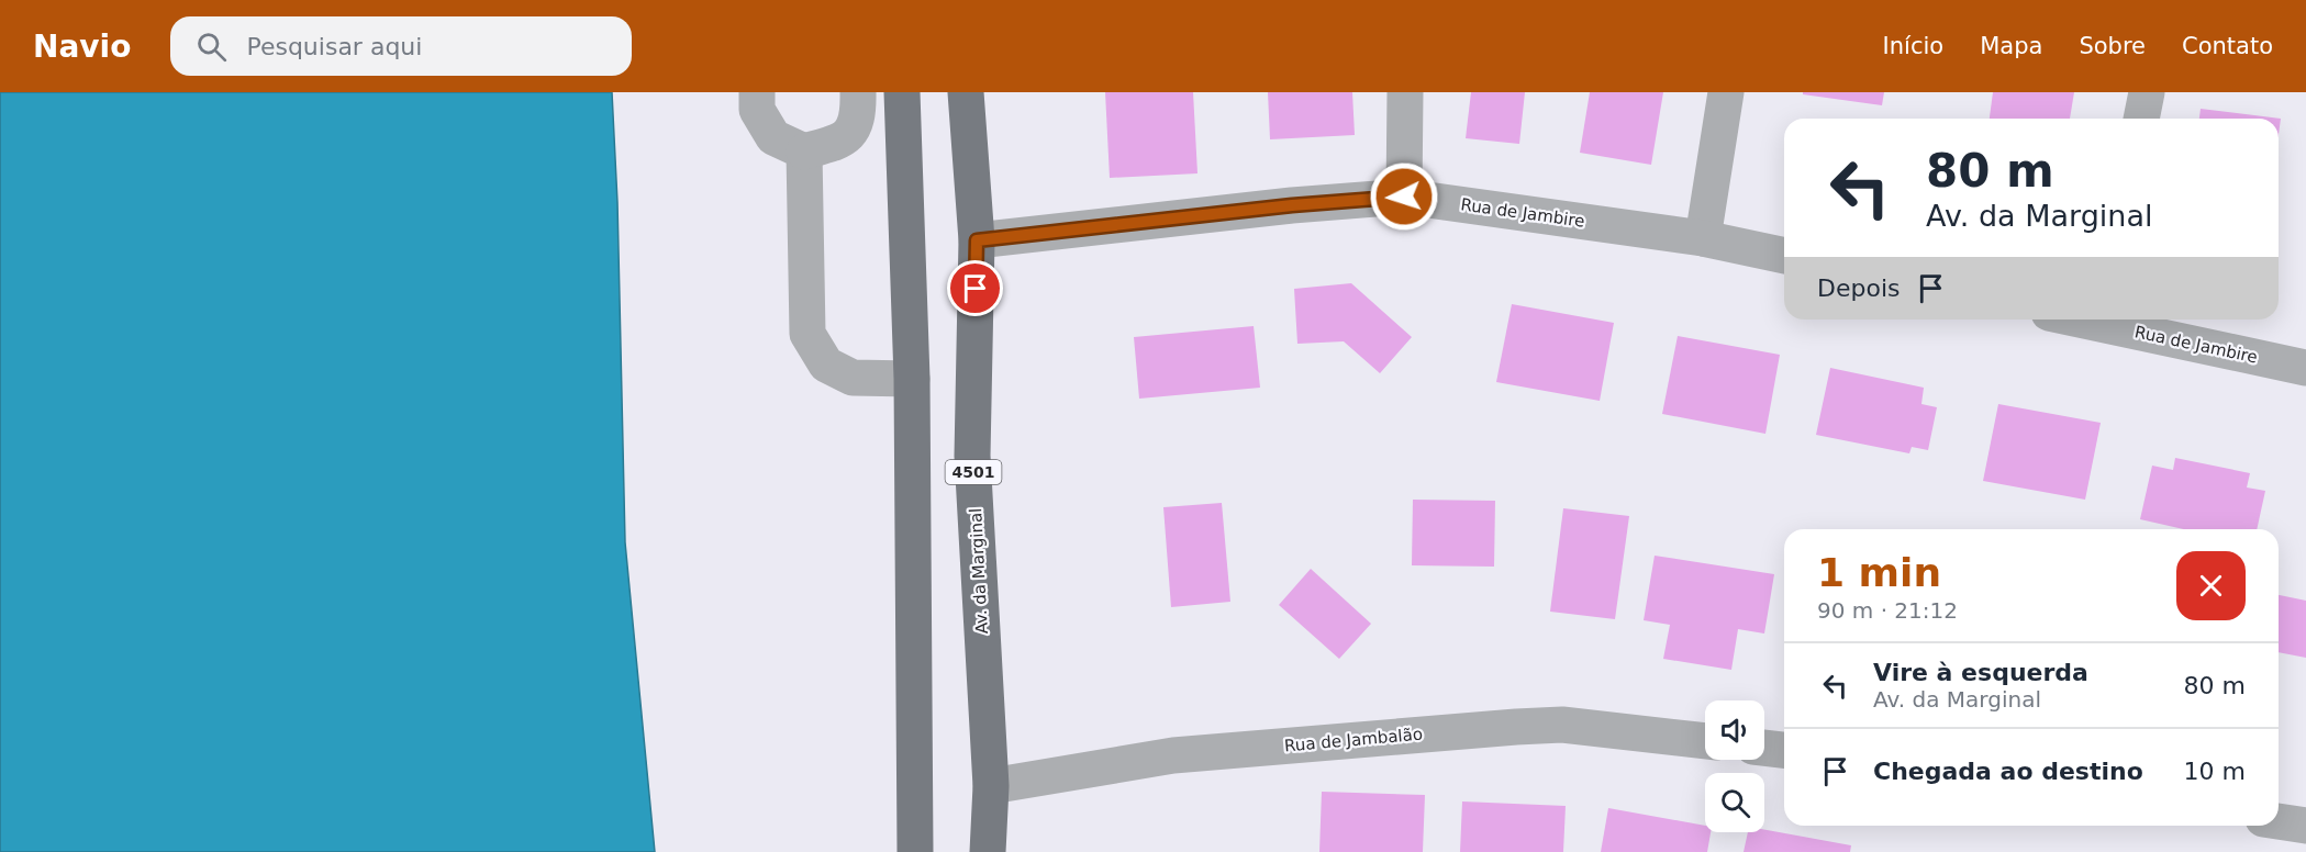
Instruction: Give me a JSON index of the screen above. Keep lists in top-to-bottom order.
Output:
{
  "streets": {
    "main road": ["4501", "Av. da Marginal"],
    "street": ["Rua de Jambire", "Rua de Jambalão"]
  },
  "crossings": [
    ["Rua de Jambire", "Av. da Marginal"],
    ["Av. da Marginal", "Rua de Jambalão"]
  ],
  "page": {
    "header": "Navio",
    "search": "Pesquisar aqui",
    "nav": [
      "Início",
      "Mapa",
      "Sobre",
      "Contato"
    ],
    "turn": ["80 m", "Av. da Marginal"],
    "then": "Depois",
    "heading": ["1 min", "90 m · 21:12"],
    "list": [
      {
        "name": "Vire à esquerda",
        "note": "Av. da Marginal",
        "value": "80 m"
      },
      {
        "name": "Chegada ao destino",
        "value": "10 m"
      }
    ]
  }
}
